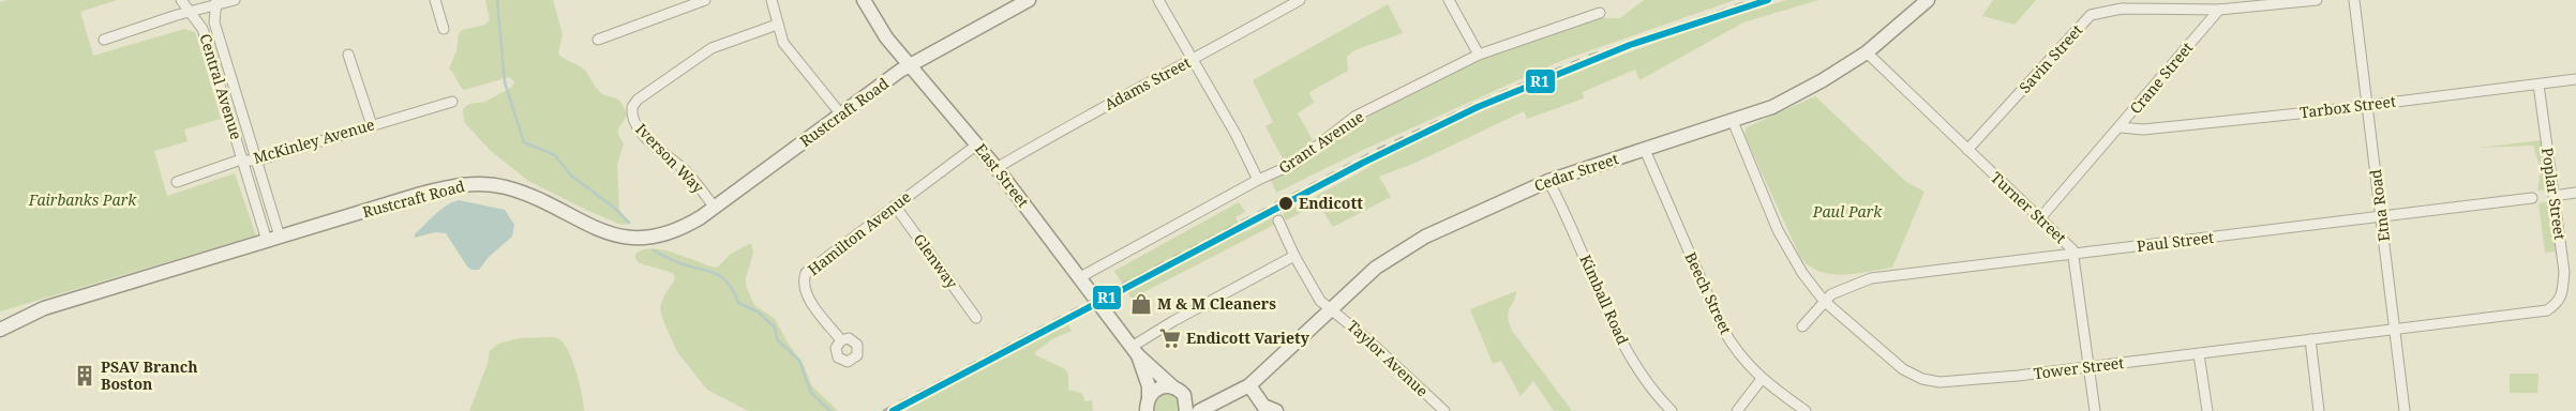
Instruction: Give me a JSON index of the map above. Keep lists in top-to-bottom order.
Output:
{
  "streets": {
    "main road": ["Rustcraft Road", "Cedar Street", "East Street"],
    "street": [
      "Savin Street",
      "Crane Street",
      "Adams Street",
      "Central Avenue",
      "Tarbox Street",
      "McKinley Avenue",
      "Grant Avenue",
      "Iverson Way",
      "Poplar Street",
      "Etna Road",
      "Turner Street",
      "Hamilton Avenue",
      "Paul Street",
      "Glenway",
      "Beech Street",
      "Kimball Road",
      "Taylor Avenue",
      "Tower Street"
    ]
  },
  "crossings": [
    ["Savin Street", "Crane Street"],
    ["Savin Street", "Turner Street"],
    ["Crane Street", "Tarbox Street"],
    ["Crane Street", "Turner Street"],
    ["Adams Street", "East Street"],
    ["Central Avenue", "Rustcraft Road"],
    ["Central Avenue", "McKinley Avenue"],
    ["Tarbox Street", "Poplar Street"],
    ["Tarbox Street", "Etna Road"],
    ["Rustcraft Road", "Iverson Way"],
    ["Rustcraft Road", "East Street"],
    ["Grant Avenue", "East Street"],
    ["Cedar Street", "Turner Street"],
    ["Cedar Street", "Beech Street"],
    ["Cedar Street", "Kimball Road"],
    ["Cedar Street", "Taylor Avenue"],
    ["Cedar Street", "Tower Street"],
    ["East Street", "Hamilton Avenue"],
    ["Poplar Street", "Tower Street"],
    ["Etna Road", "Paul Street"],
    ["Etna Road", "Tower Street"],
    ["Turner Street", "Paul Street"],
    ["Turner Street", "Tower Street"],
    ["Hamilton Avenue", "Glenway"],
    ["Paul Street", "Tower Street"]
  ],
  "parks": ["Fairbanks Park", "Paul Park"],
  "places": {
    "other": ["Endicott"],
    "shop": ["M & M Cleaners"],
    "supermarket": ["Endicott Variety"],
    "building": ["PSAV Branch Boston"]
  },
  "lines": ["transit line R1"]
}
